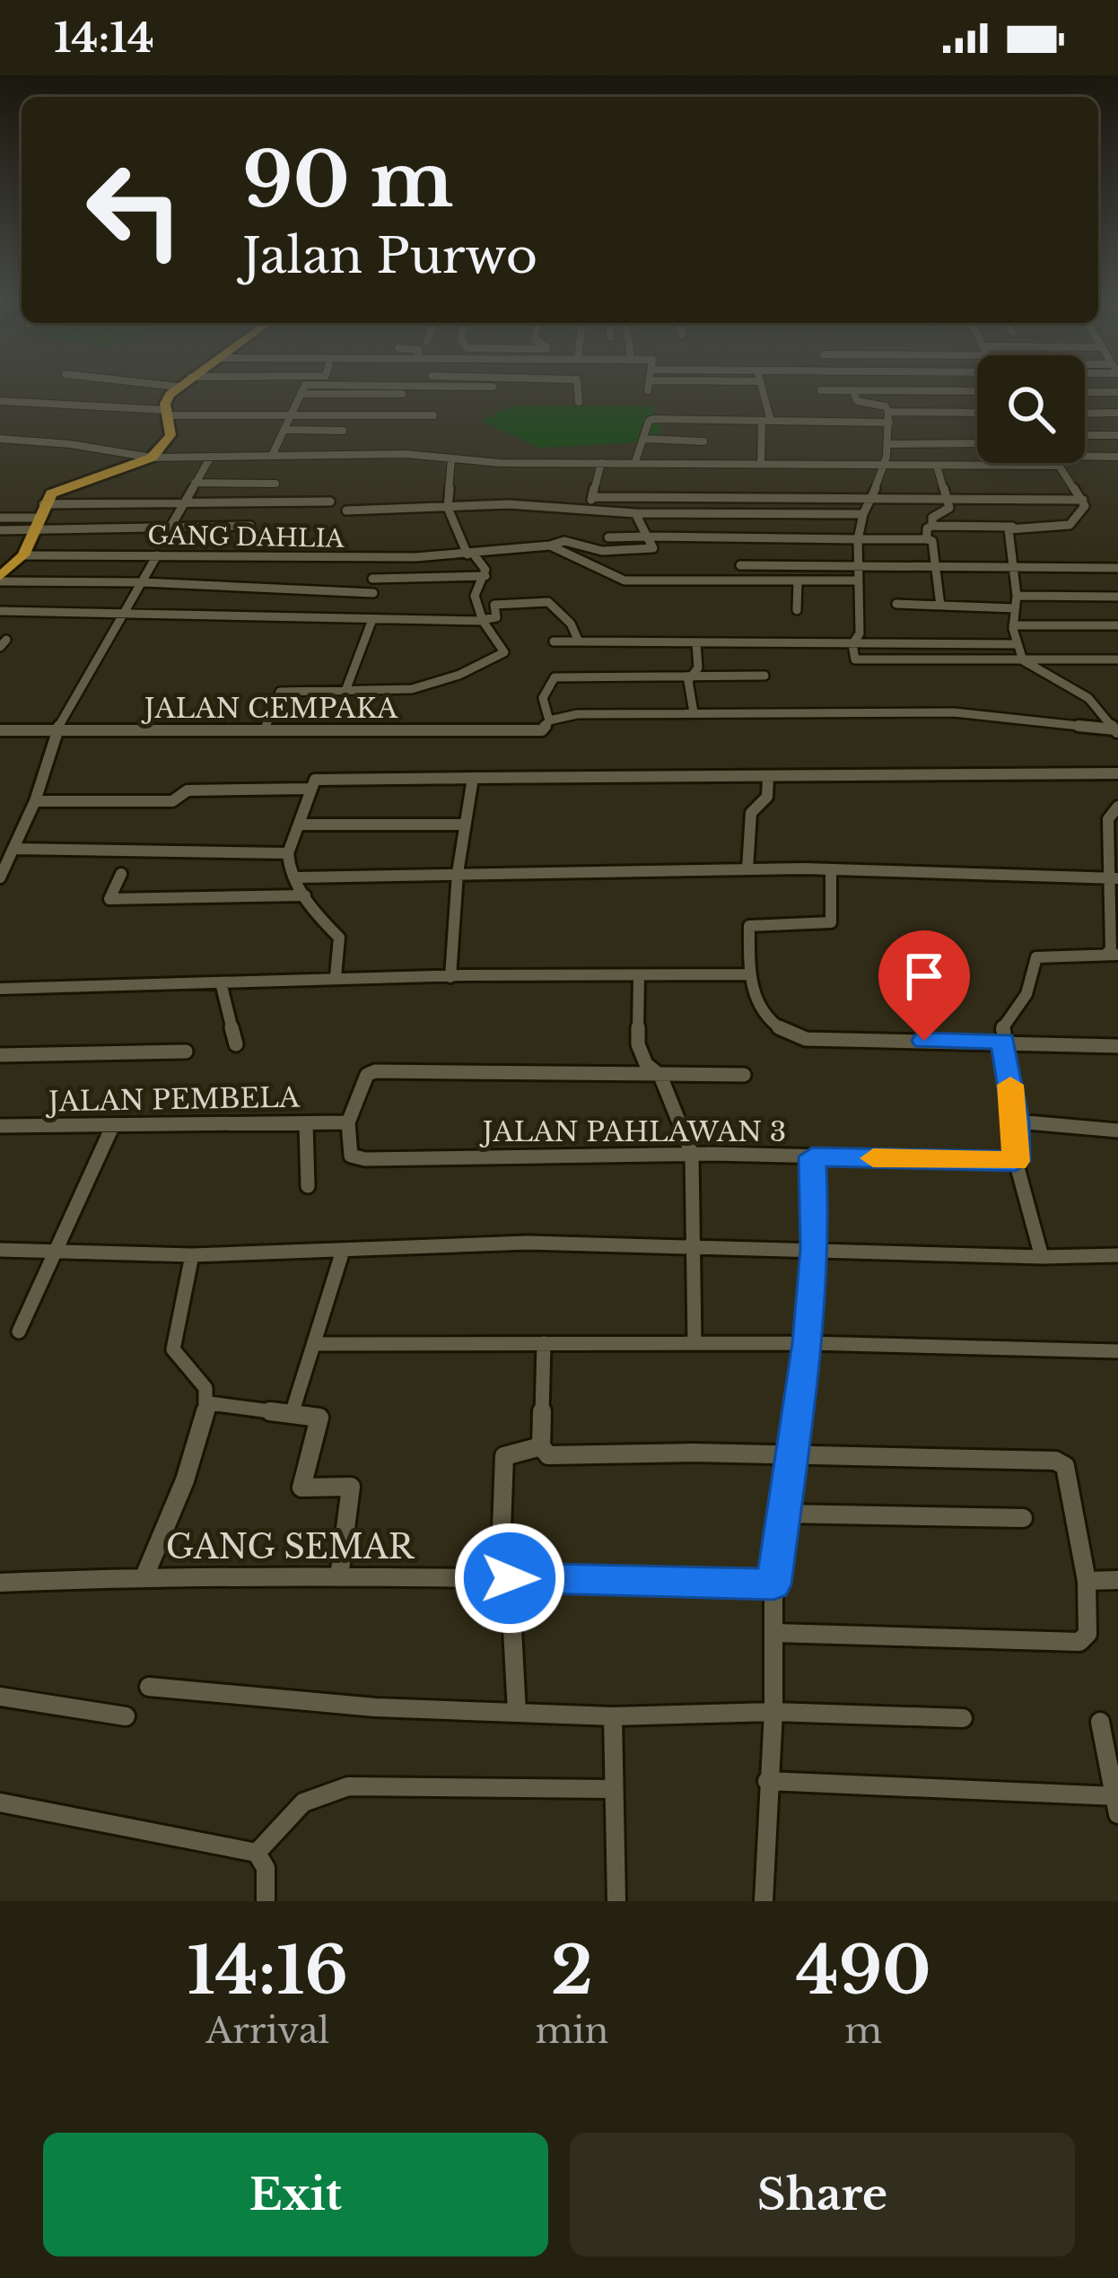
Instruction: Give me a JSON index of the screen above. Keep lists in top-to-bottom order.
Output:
{
  "streets": {
    "street": [
      "GANG DAHLIA",
      "JALAN CEMPAKA",
      "JALAN PEMBELA",
      "JALAN PAHLAWAN 3",
      "GANG SEMAR"
    ]
  },
  "crossings": [
    ["JALAN PEMBELA", "JALAN PAHLAWAN 3"]
  ],
  "page": {
    "status": "14:14",
    "turn": ["90 m", "Jalan Purwo"],
    "eta": [
      "14:16",
      "Arrival",
      "2",
      "min",
      "490",
      "m"
    ],
    "buttons": ["Exit", "Share"]
  }
}
